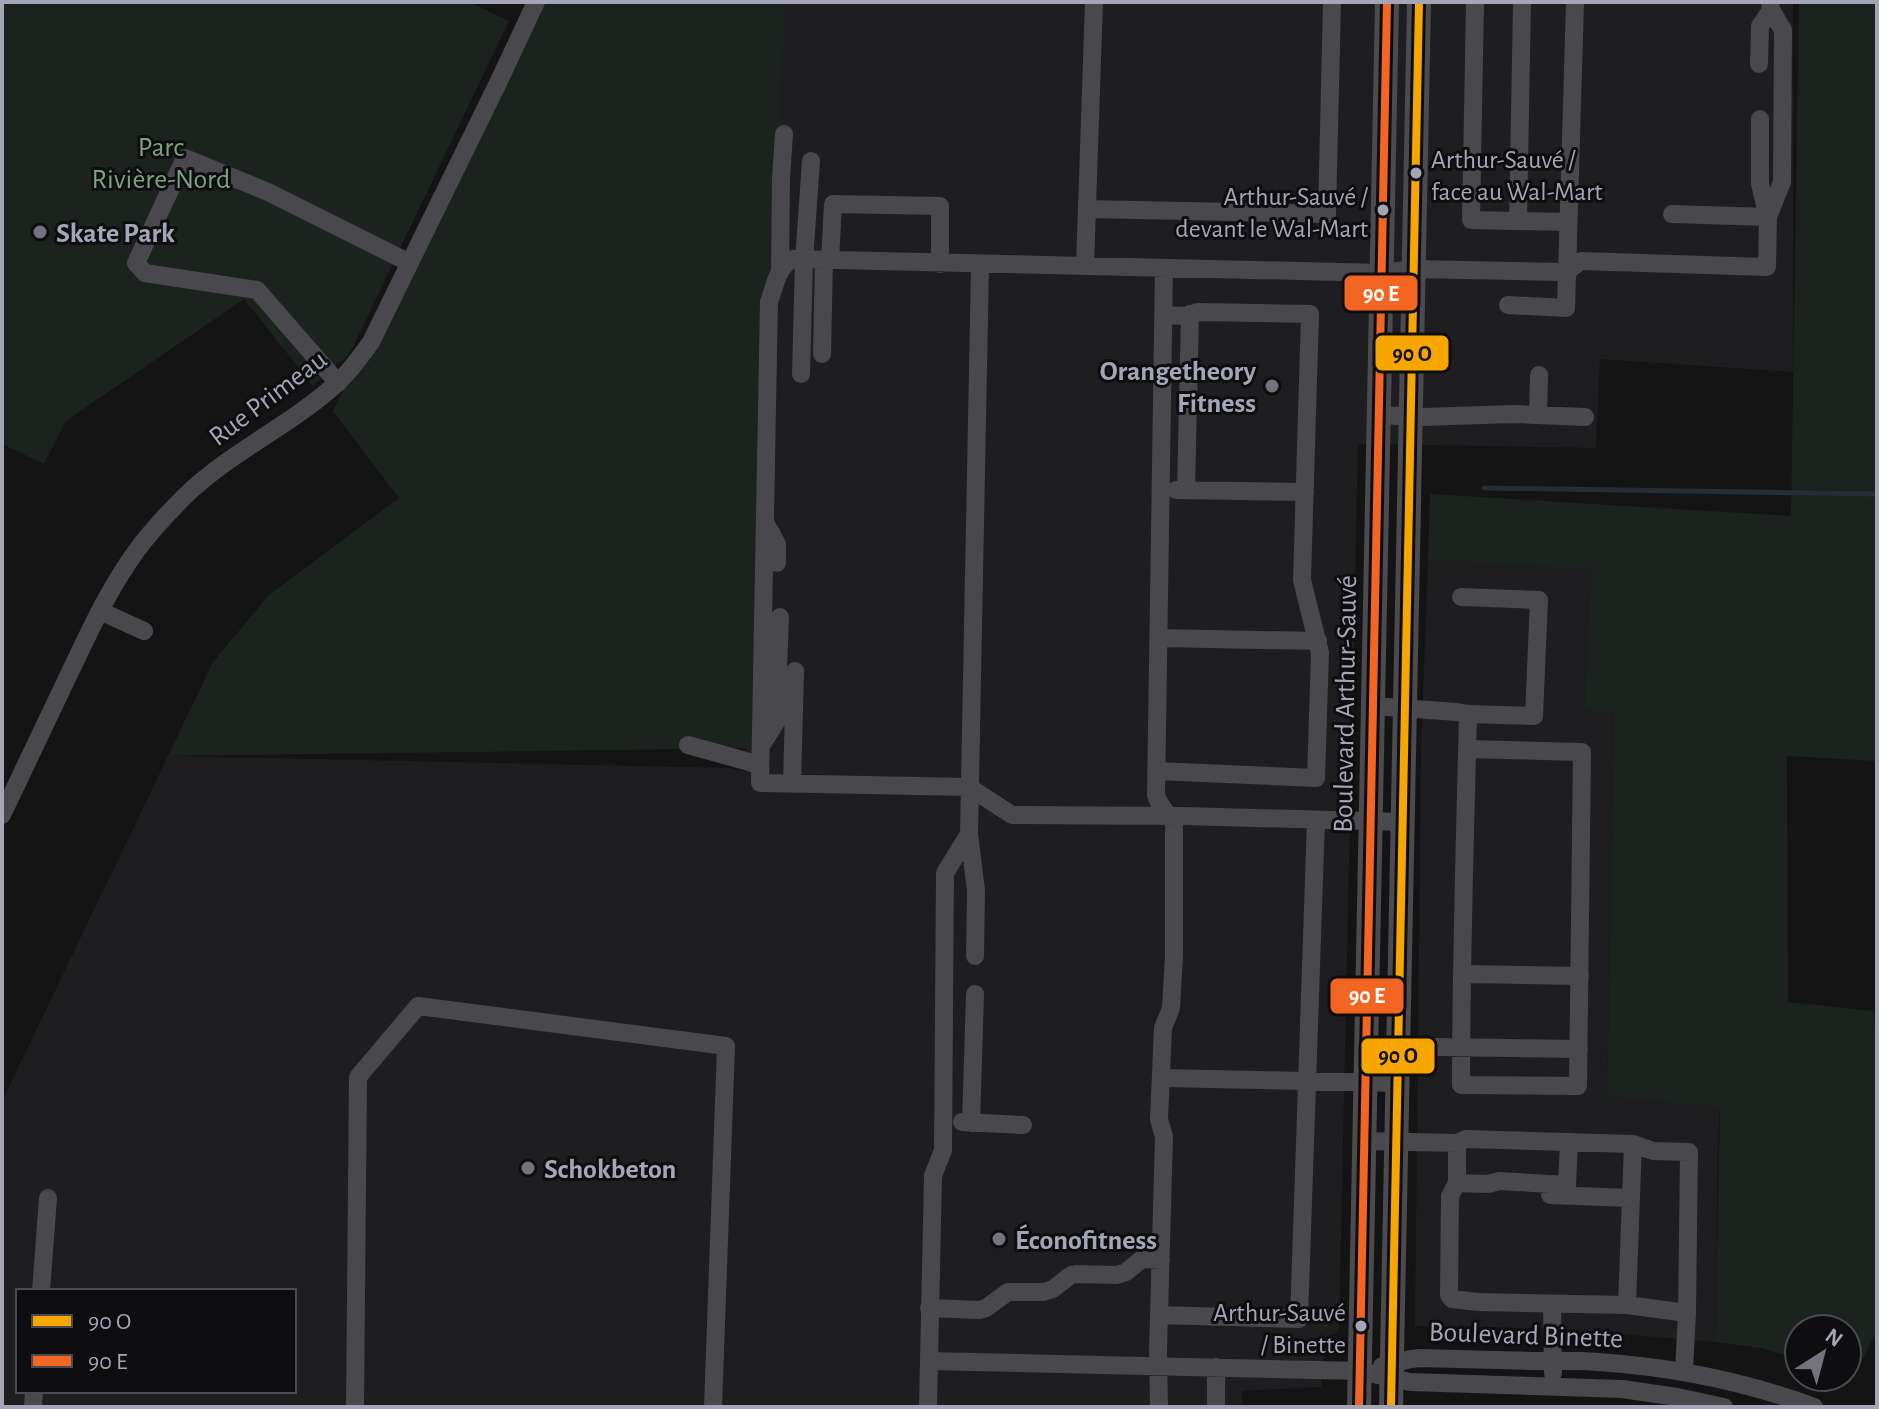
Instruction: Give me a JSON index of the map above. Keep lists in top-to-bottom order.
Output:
{
  "streets": {
    "main road": ["Boulevard Arthur-Sauvé"],
    "street": ["Rue Primeau", "Boulevard Binette"]
  },
  "crossings": [
    ["Boulevard Arthur-Sauvé", "Boulevard Binette"]
  ],
  "parks": ["Parc Rivière-Nord"],
  "places": [
    "Arthur-Sauvé / face au Wal-Mart",
    "Arthur-Sauvé / devant le Wal-Mart",
    "Skate Park",
    "Orangetheory Fitness",
    "Schokbeton",
    "Éconofitness",
    "Arthur-Sauvé / Binette"
  ],
  "legend": ["90 O", "90 E"],
  "north": "top right"
}
